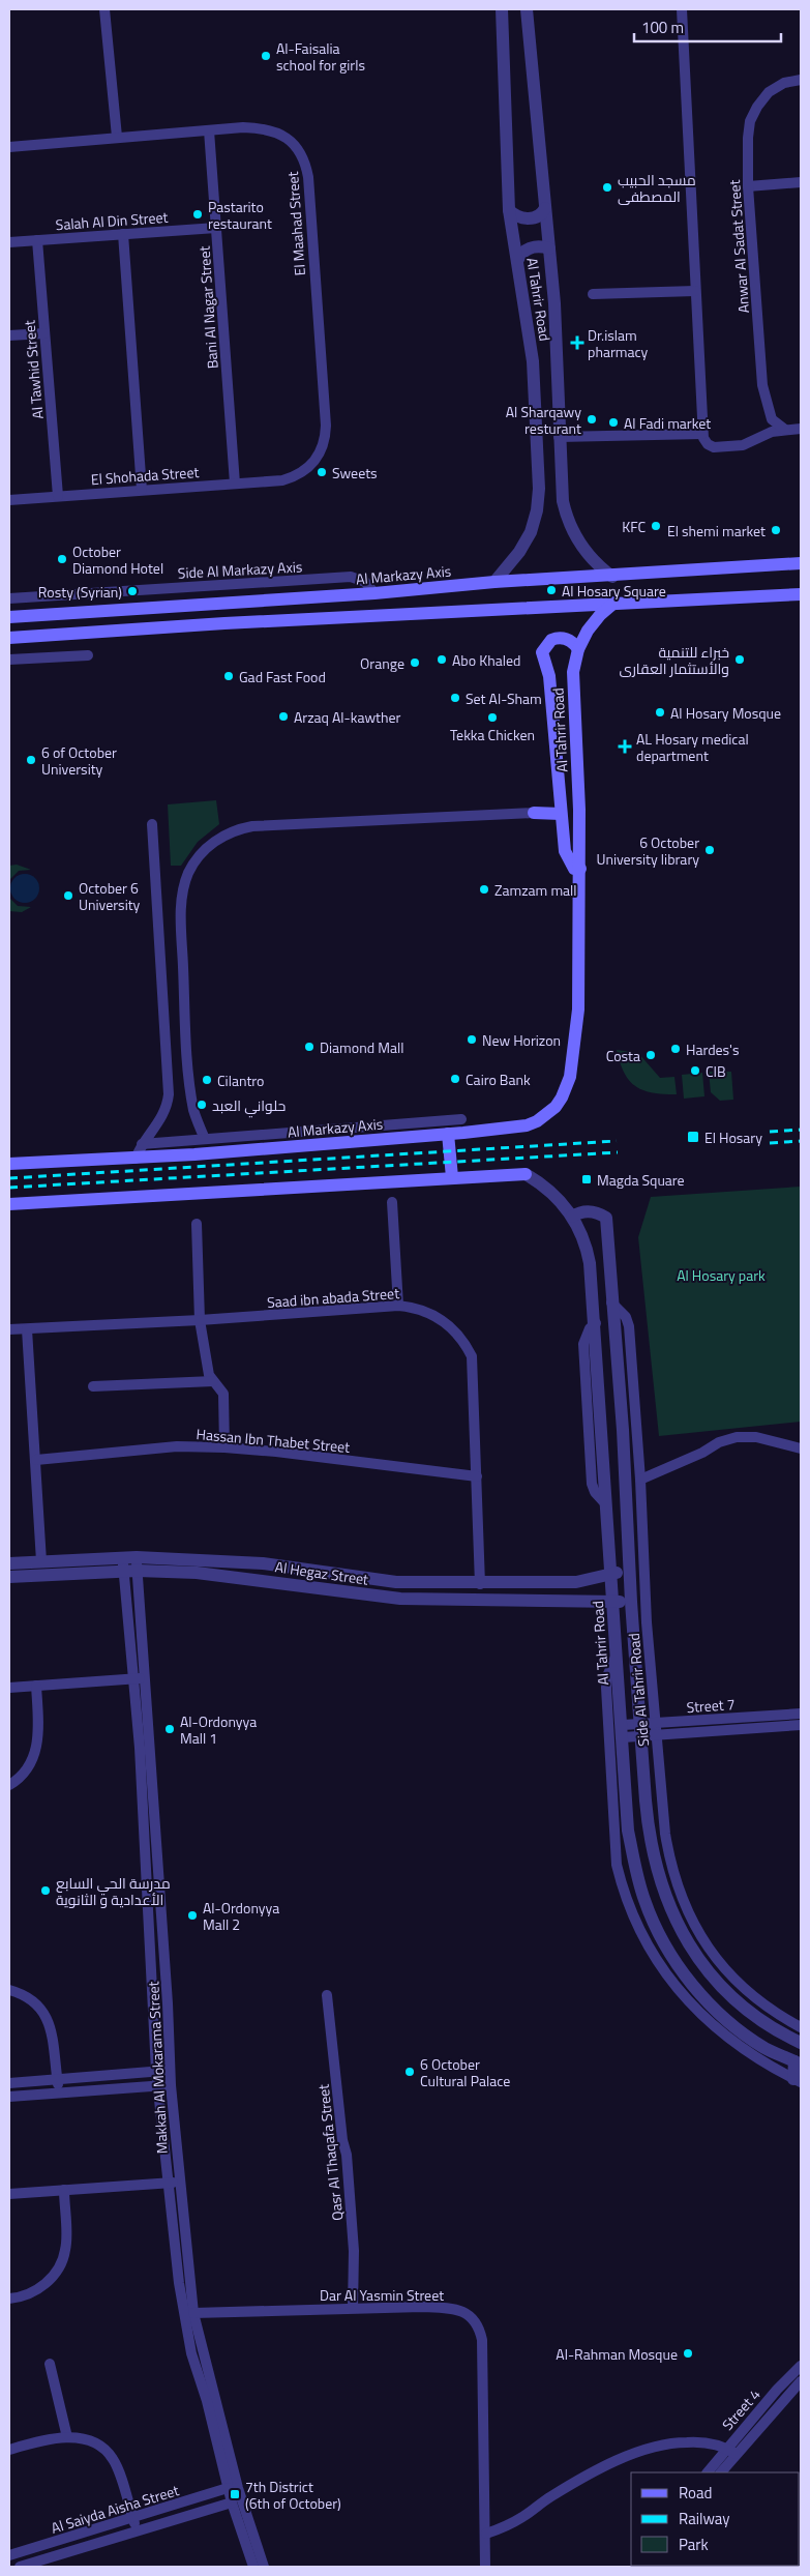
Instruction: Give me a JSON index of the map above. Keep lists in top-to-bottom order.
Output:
{
  "streets": {
    "main road": ["Al Tahrir Road", "Al Markazy Axis"],
    "street": [
      "Salah Al Din Street",
      "El Maahad Street",
      "Anwar Al Sadat Street",
      "Bani Al Nagar Street",
      "Al Tawhid Street",
      "El Shohada Street",
      "Side Al Markazy Axis",
      "Saad ibn abada Street",
      "Hassan Ibn Thabet Street",
      "Al Hegaz Street",
      "Side Al Tahrir Road",
      "Street 7",
      "Makkah Al Mokarama Street",
      "Qasr Al Thaqafa Street",
      "Dar Al Yasmin Street",
      "Street 4",
      "Al Saiyda Aisha Street"
    ]
  },
  "crossings": [
    ["Salah Al Din Street", "Bani Al Nagar Street"],
    ["Salah Al Din Street", "Al Tawhid Street"],
    ["El Maahad Street", "Bani Al Nagar Street"],
    ["El Maahad Street", "El Shohada Street"],
    ["Al Tahrir Road", "Al Markazy Axis"],
    ["Al Tahrir Road", "Al Hegaz Street"],
    ["Al Tahrir Road", "Side Al Tahrir Road"],
    ["Al Tahrir Road", "Street 7"],
    ["Bani Al Nagar Street", "El Shohada Street"],
    ["Al Tawhid Street", "El Shohada Street"],
    ["Side Al Markazy Axis", "Al Markazy Axis"],
    ["Saad ibn abada Street", "Hassan Ibn Thabet Street"],
    ["Saad ibn abada Street", "Al Hegaz Street"],
    ["Al Hegaz Street", "Makkah Al Mokarama Street"],
    ["Side Al Tahrir Road", "Street 7"],
    ["Makkah Al Mokarama Street", "Dar Al Yasmin Street"],
    ["Makkah Al Mokarama Street", "Al Saiyda Aisha Street"],
    ["Qasr Al Thaqafa Street", "Dar Al Yasmin Street"]
  ],
  "parks": ["Al Hosary park"],
  "places": {
    "other": [
      "Al-Faisalia school for girls",
      "مسجد الحبيب المصطفى",
      "Pastarito restaurant",
      "Al Sharqawy resturant",
      "Al Fadi market",
      "Sweets",
      "KFC",
      "El shemi market",
      "October Diamond Hotel",
      "Al Hosary Square",
      "Rosty (Syrian)",
      "Abo Khaled",
      "خبراء للتنمية والأستثمار العقارى",
      "Orange",
      "Gad Fast Food",
      "Set Al-Sham",
      "Al Hosary Mosque",
      "Arzaq Al-kawther",
      "Tekka Chicken",
      "6 of October University",
      "6 October University library",
      "Zamzam mall",
      "October 6 University",
      "New Horizon",
      "Diamond Mall",
      "Hardes's",
      "Costa",
      "CIB",
      "Cairo Bank",
      "Cilantro",
      "حلواني العبد",
      "Al-Ordonyya Mall 1",
      "مدرسة الحي السابع الأعدادية و الثانوية",
      "Al-Ordonyya Mall 2",
      "6 October Cultural Palace",
      "Al-Rahman Mosque"
    ],
    "health": ["Dr.islam pharmacy", "AL Hosary medical department"],
    "transit": ["El Hosary", "Magda Square", "7th District (6th of October)"]
  },
  "legend": ["Road", "Railway", "Park"],
  "scale_bar": "100 m"
}
